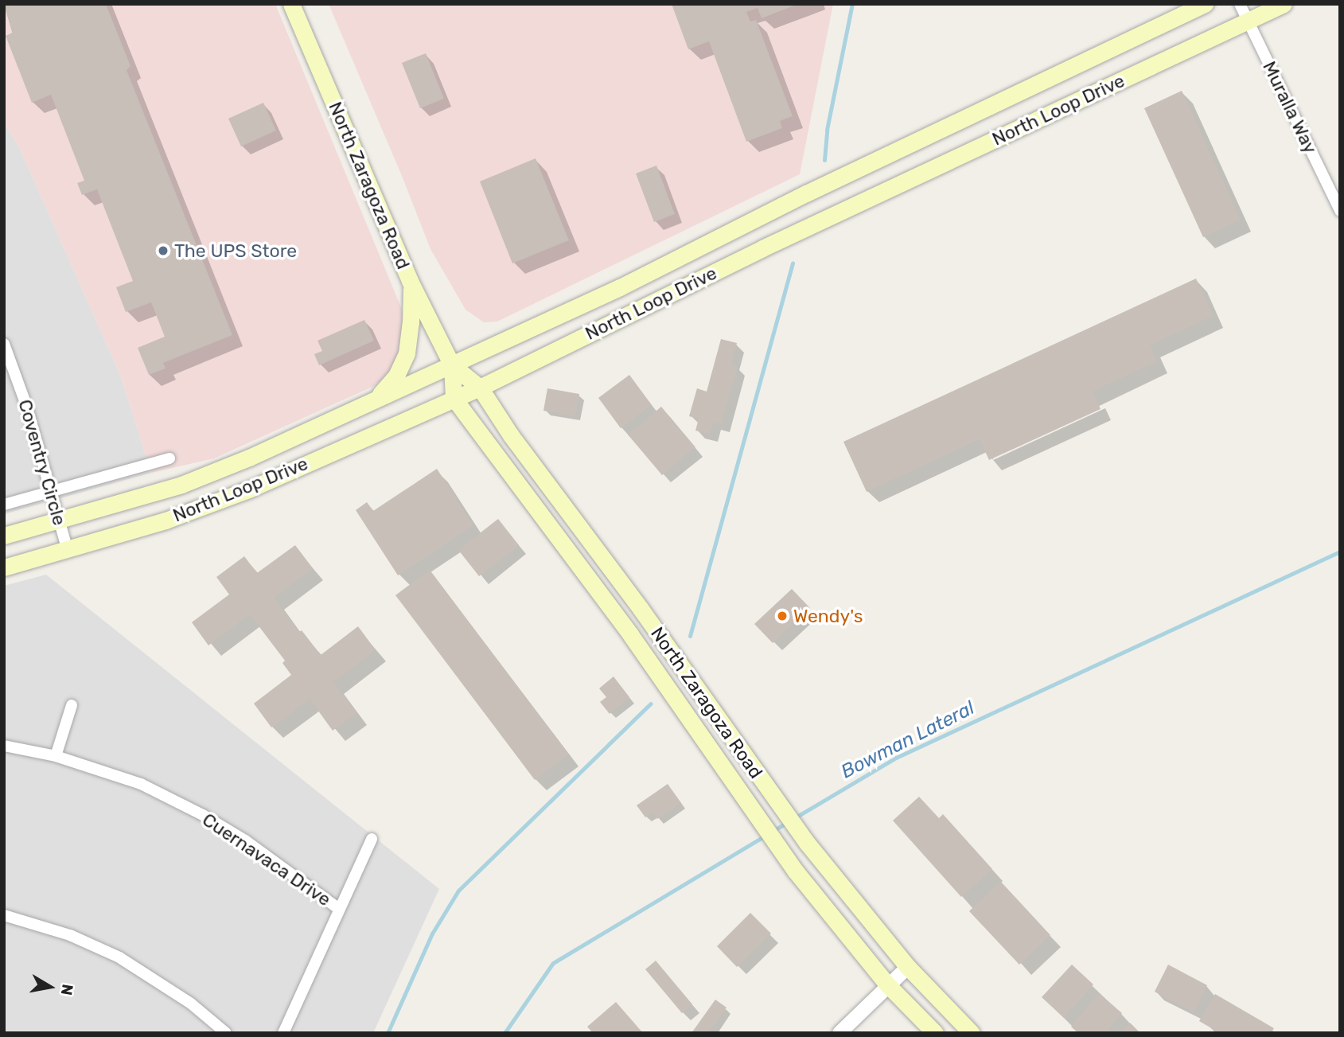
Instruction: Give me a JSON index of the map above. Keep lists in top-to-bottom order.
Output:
{
  "streets": {
    "main road": ["North Loop Drive", "North Zaragoza Road"],
    "street": ["Muralla Way", "Coventry Circle", "Cuernavaca Drive"]
  },
  "crossings": [
    ["Muralla Way", "North Loop Drive"],
    ["North Loop Drive", "North Zaragoza Road"],
    ["North Loop Drive", "Coventry Circle"]
  ],
  "water": ["Bowman Lateral"],
  "places": ["The UPS Store", "Wendy's"],
  "north": "right"
}
